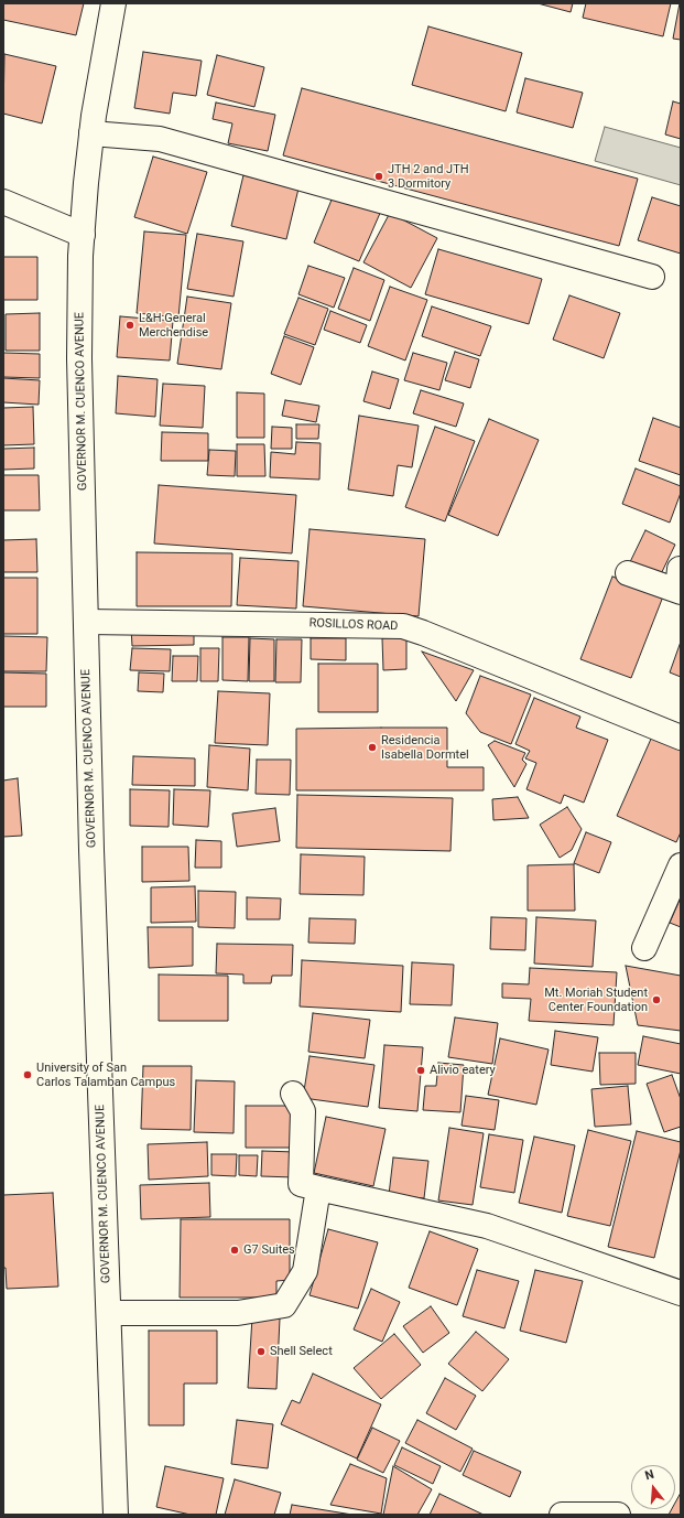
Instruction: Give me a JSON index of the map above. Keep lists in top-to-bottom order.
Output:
{
  "streets": {
    "street": ["GOVERNOR M. CUENCO AVENUE", "ROSILLOS ROAD"]
  },
  "crossings": [
    ["GOVERNOR M. CUENCO AVENUE", "ROSILLOS ROAD"]
  ],
  "places": [
    "JTH 2 and JTH 3 Dormitory",
    "L&H General Merchendise",
    "Residencia Isabella Dormtel",
    "Mt. Moriah Student Center Foundation",
    "Alivio eatery",
    "University of San Carlos Talamban Campus",
    "G7 Suites",
    "Shell Select"
  ],
  "north": "top"
}
